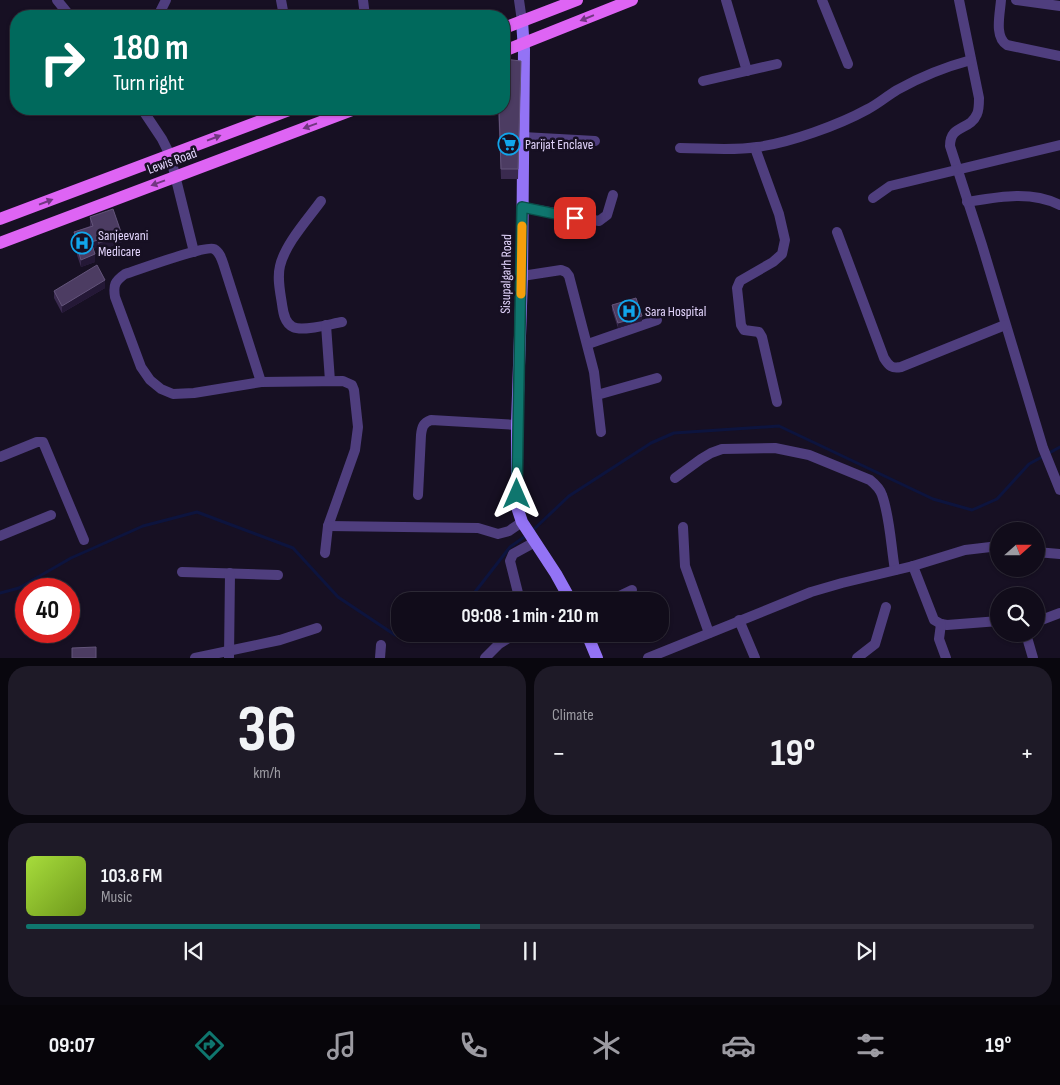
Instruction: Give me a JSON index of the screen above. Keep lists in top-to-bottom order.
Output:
{
  "streets": {
    "main road": ["Lewis Road"],
    "street": ["Sisupalgarh Road"]
  },
  "places": {
    "supermarket": ["Parijat Enclave"],
    "hospital": ["Sanjeevani Medicare", "Sara Hospital"]
  },
  "north": "right",
  "page": {
    "turn": ["180 m", "Turn right"],
    "limit": "40",
    "trip": "09:08 · 1 min · 210 m",
    "tile": [
      ["36", "km/h"],
      "Climate"
    ],
    "heat": ["−", "19°", "+"],
    "song": ["103.8 FM", "Music"],
    "tabs": ["09:07", "19°"]
  }
}
